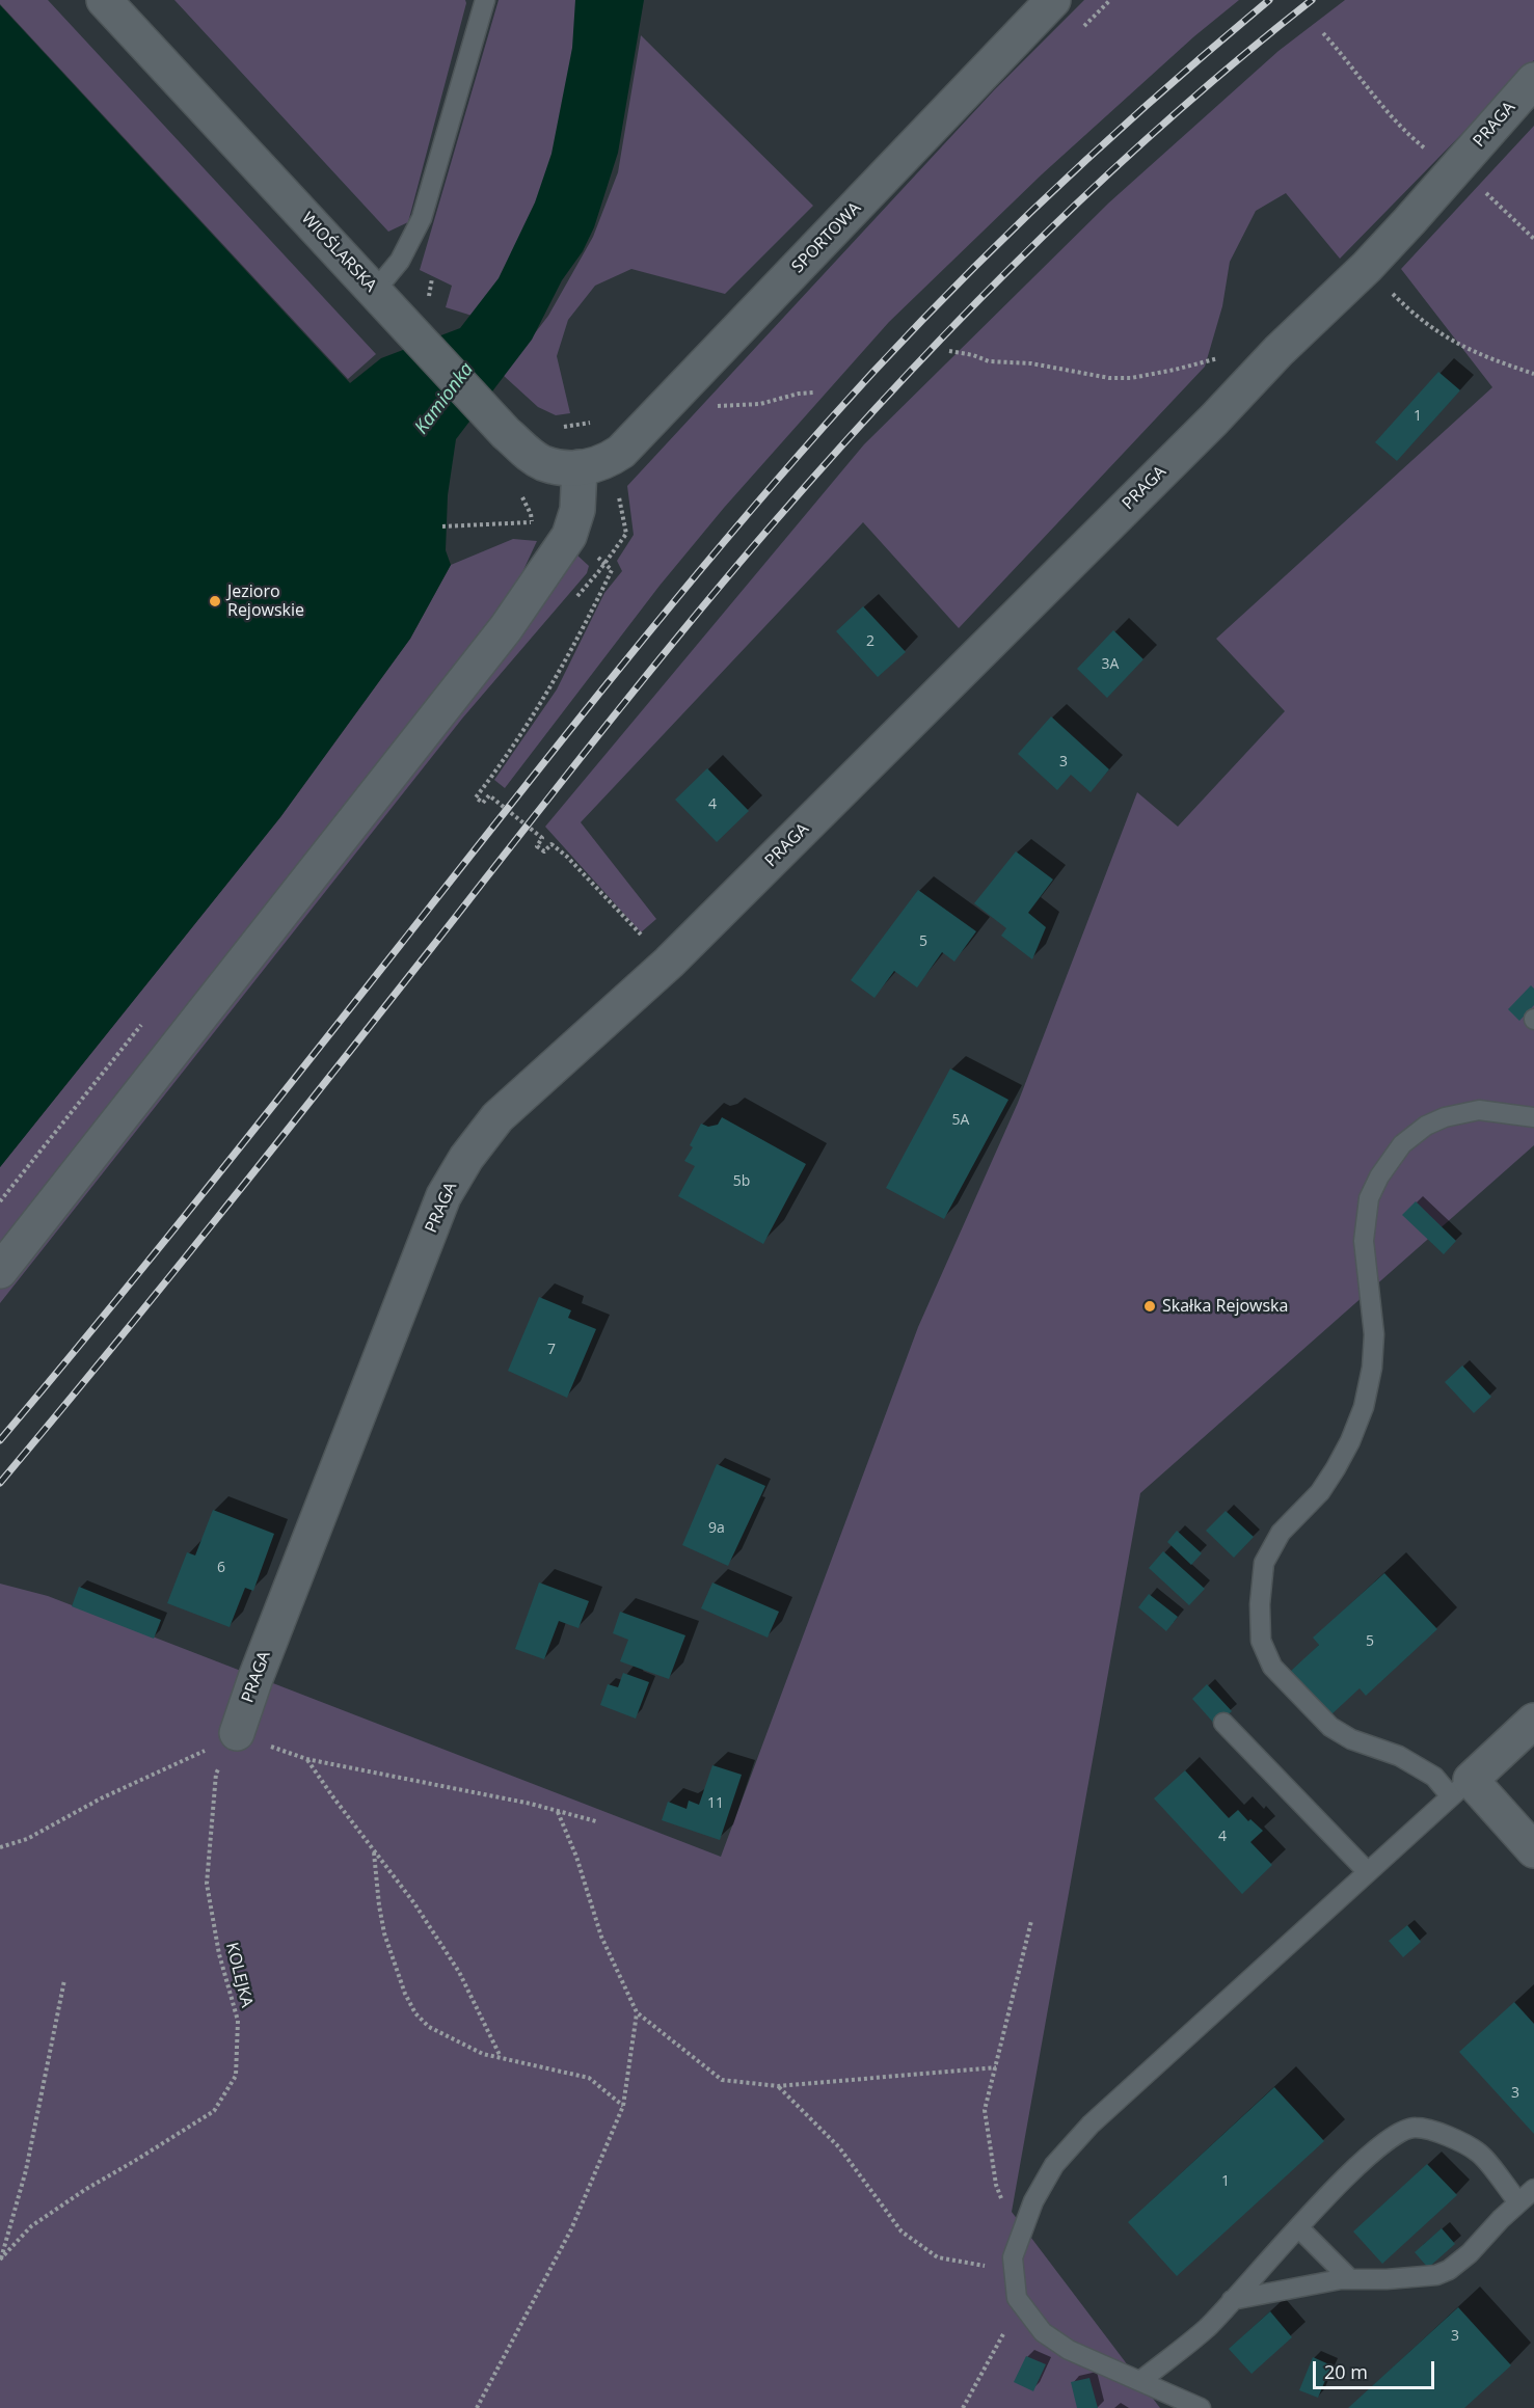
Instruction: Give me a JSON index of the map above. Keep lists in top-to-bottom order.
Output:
{
  "streets": {
    "street": ["PRAGA", "SPORTOWA", "WIOŚLARSKA"],
    "path": ["KOLEJKA"]
  },
  "crossings": [
    ["PRAGA", "KOLEJKA"],
    ["SPORTOWA", "WIOŚLARSKA"]
  ],
  "water": ["Kamionka"],
  "places": ["Jezioro Rejowskie", "Skałka Rejowska"],
  "house_numbers": [
    "1",
    "2",
    "3A",
    "3",
    "4",
    "5",
    "5A",
    "5b",
    "7",
    "9a",
    "6",
    "5",
    "11",
    "4",
    "3",
    "1",
    "3"
  ],
  "scale_bar": "20 m"
}
